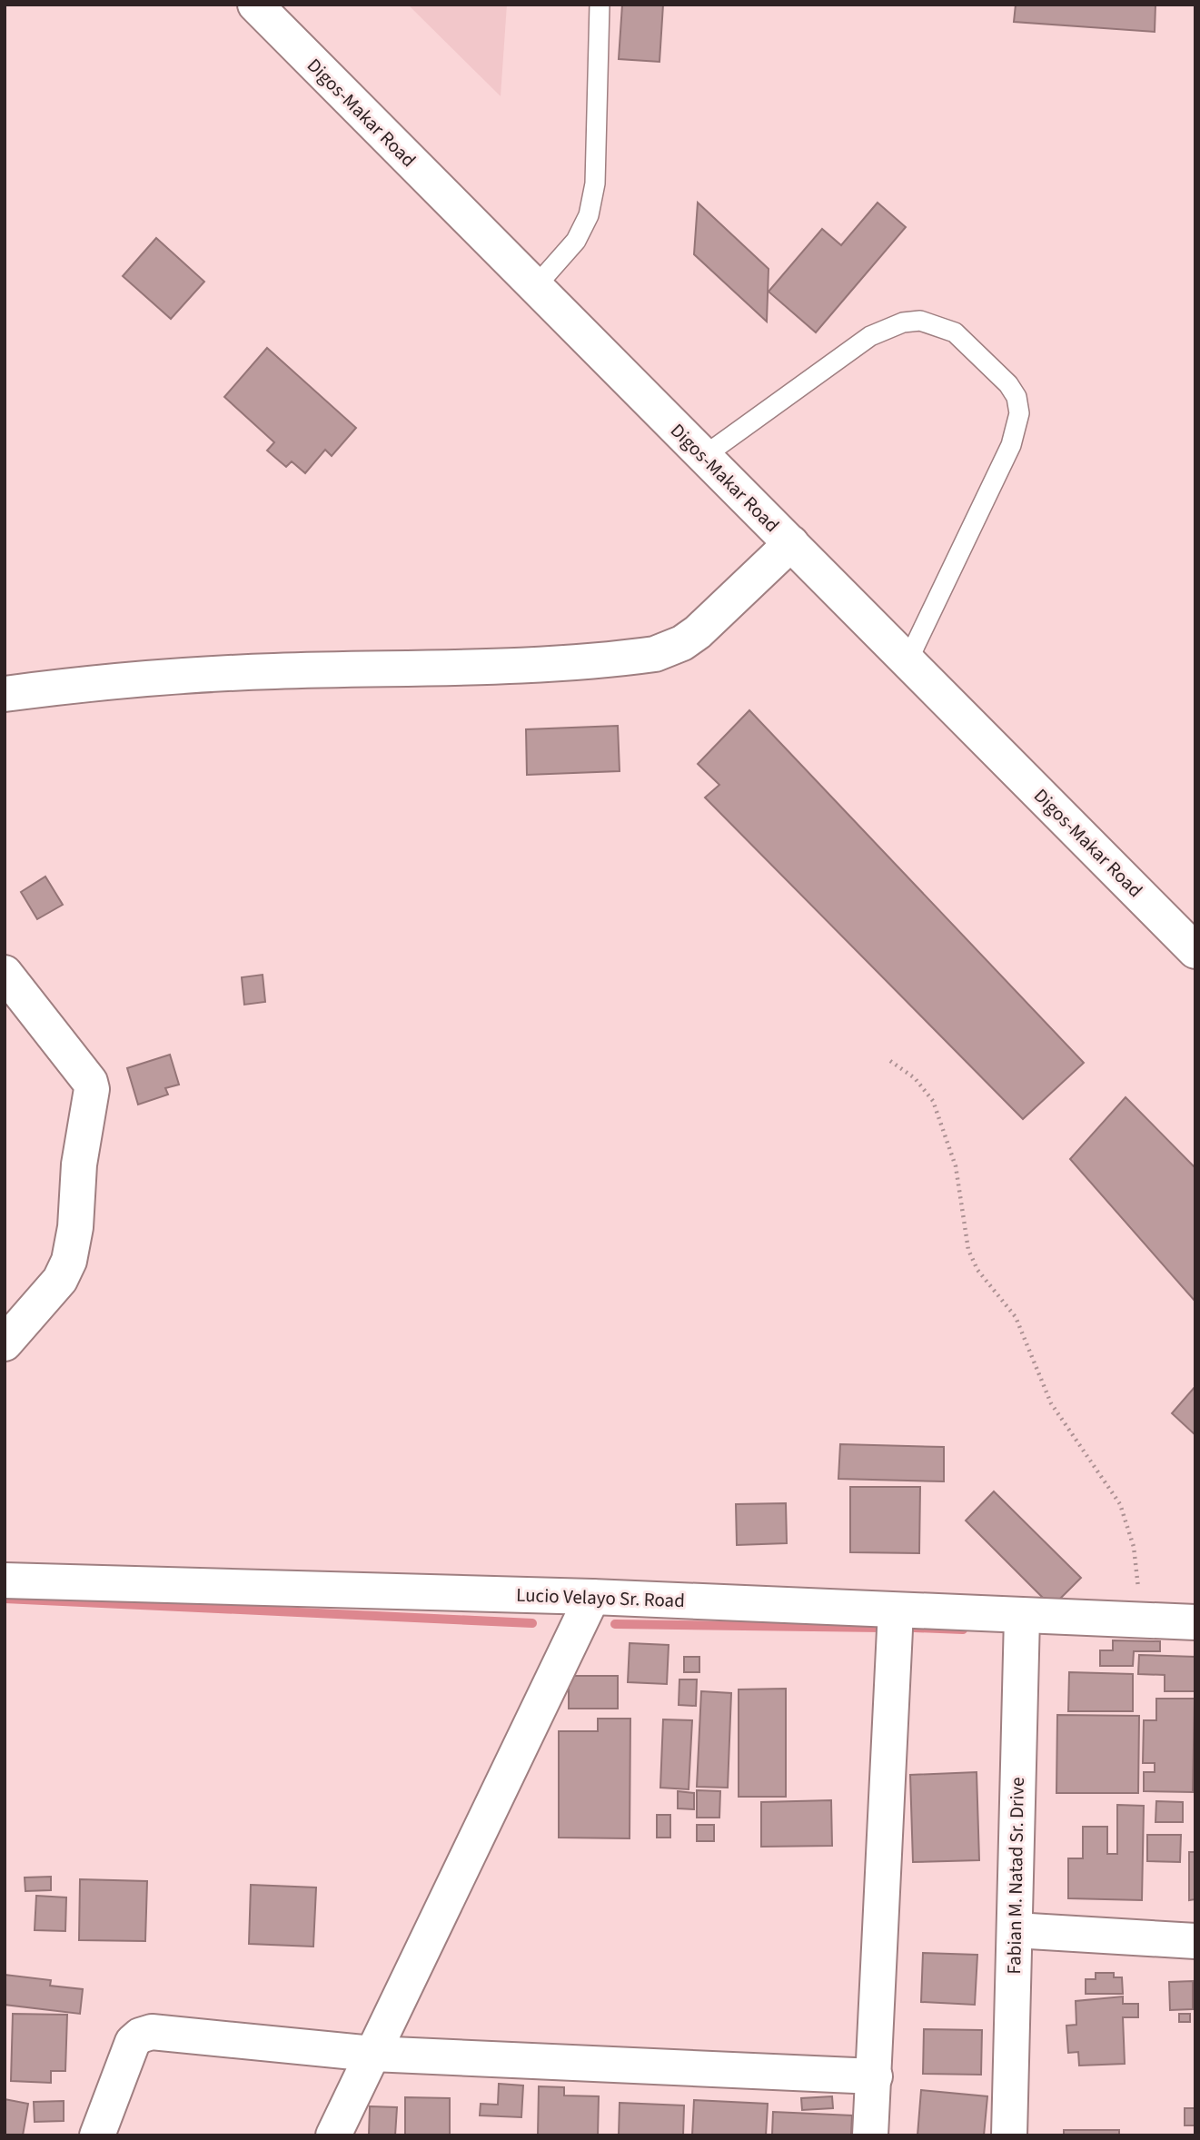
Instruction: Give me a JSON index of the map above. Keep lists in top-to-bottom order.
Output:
{
  "streets": {
    "street": ["Digos-Makar Road", "Lucio Velayo Sr. Road", "Fabian M. Natad Sr. Drive"]
  },
  "crossings": [
    ["Lucio Velayo Sr. Road", "Fabian M. Natad Sr. Drive"]
  ]
}
